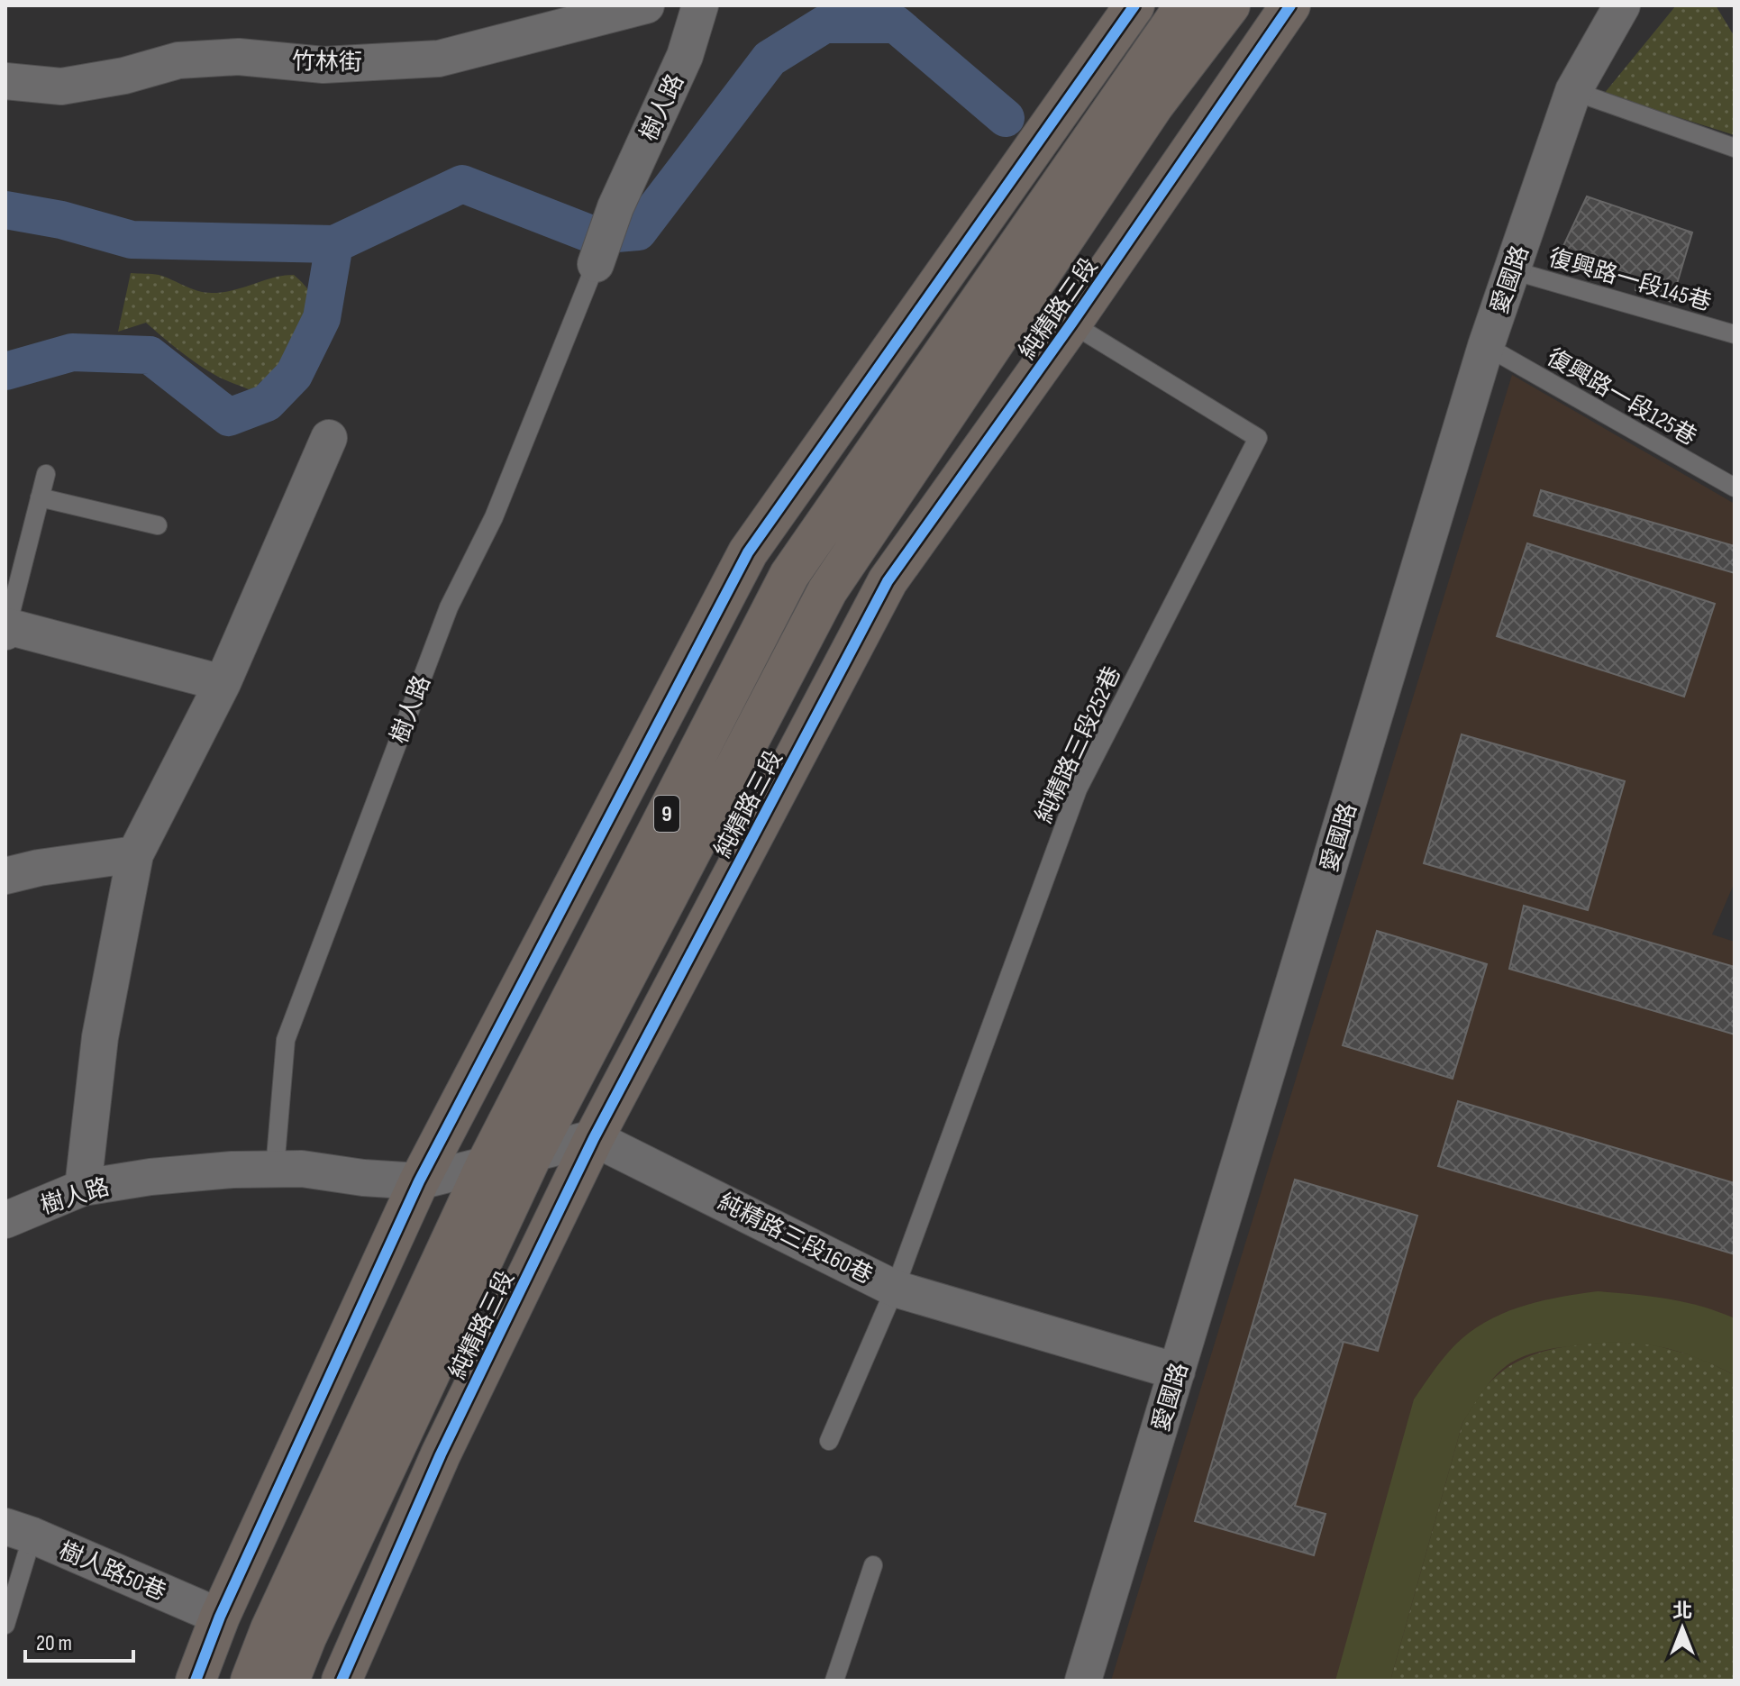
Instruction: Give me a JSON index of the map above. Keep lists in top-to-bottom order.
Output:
{
  "streets": {
    "main road": ["純精路三段", "9"],
    "street": [
      "竹林街",
      "樹人路",
      "愛國路",
      "純精路三段160巷",
      "樹人路50巷"
    ],
    "lane": ["復興路一段145巷", "復興路一段125巷", "純精路三段252巷"]
  },
  "crossings": [
    ["愛國路", "復興路一段145巷"],
    ["愛國路", "復興路一段125巷"],
    ["愛國路", "純精路三段160巷"],
    ["純精路三段", "純精路三段252巷"],
    ["純精路三段", "純精路三段160巷"],
    ["純精路三段252巷", "純精路三段160巷"]
  ],
  "scale_bar": "20 m",
  "north": "top"
}
